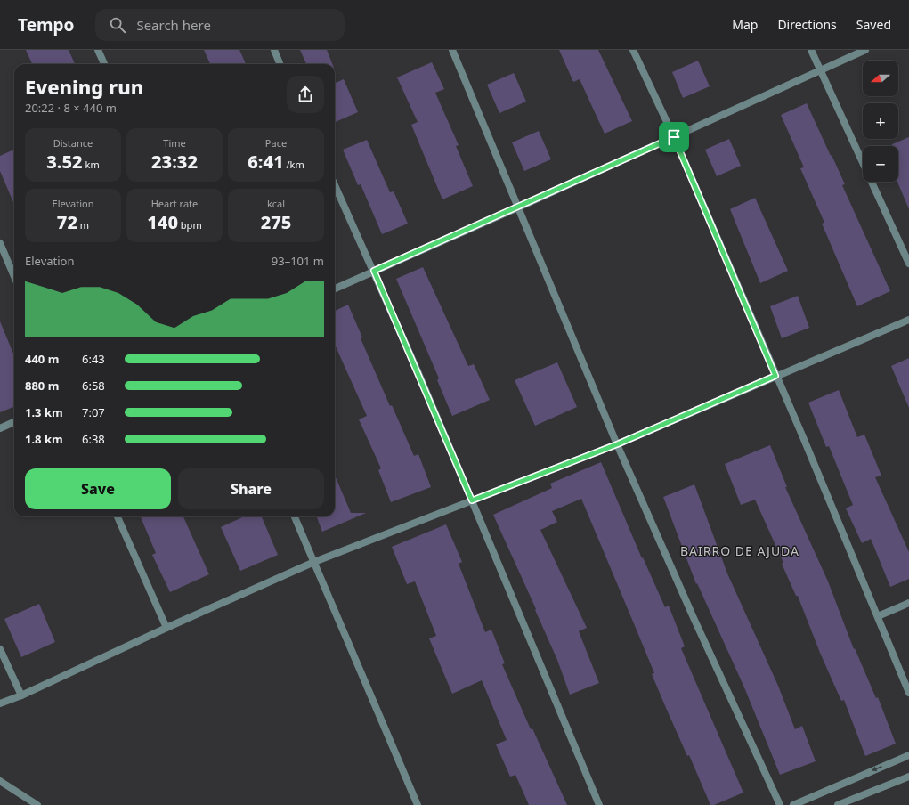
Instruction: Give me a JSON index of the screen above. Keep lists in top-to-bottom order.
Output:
{
  "districts": ["BAIRRO DE AJUDA"],
  "north": "left",
  "page": {
    "header": "Tempo",
    "search": "Search here",
    "nav": ["Map", "Directions", "Saved"],
    "map_buttons": ["+", "−"],
    "heading": ["Evening run", "20:22 · 8 × 440 m"],
    "stats": [
      ["Distance", "3.52 km"],
      ["Time", "23:32"],
      ["Pace", "6:41 /km"],
      ["Elevation", "72 m"],
      ["Heart rate", "140 bpm"],
      ["kcal", "275"]
    ],
    "chart": ["Elevation", "93–101 m"],
    "list": [
      {
        "name": "440 m",
        "note": "6:43"
      },
      {
        "name": "880 m",
        "note": "6:58"
      },
      {
        "name": "1.3 km",
        "note": "7:07"
      },
      {
        "name": "1.8 km",
        "note": "6:38"
      }
    ],
    "buttons": ["Save", "Share"]
  }
}
